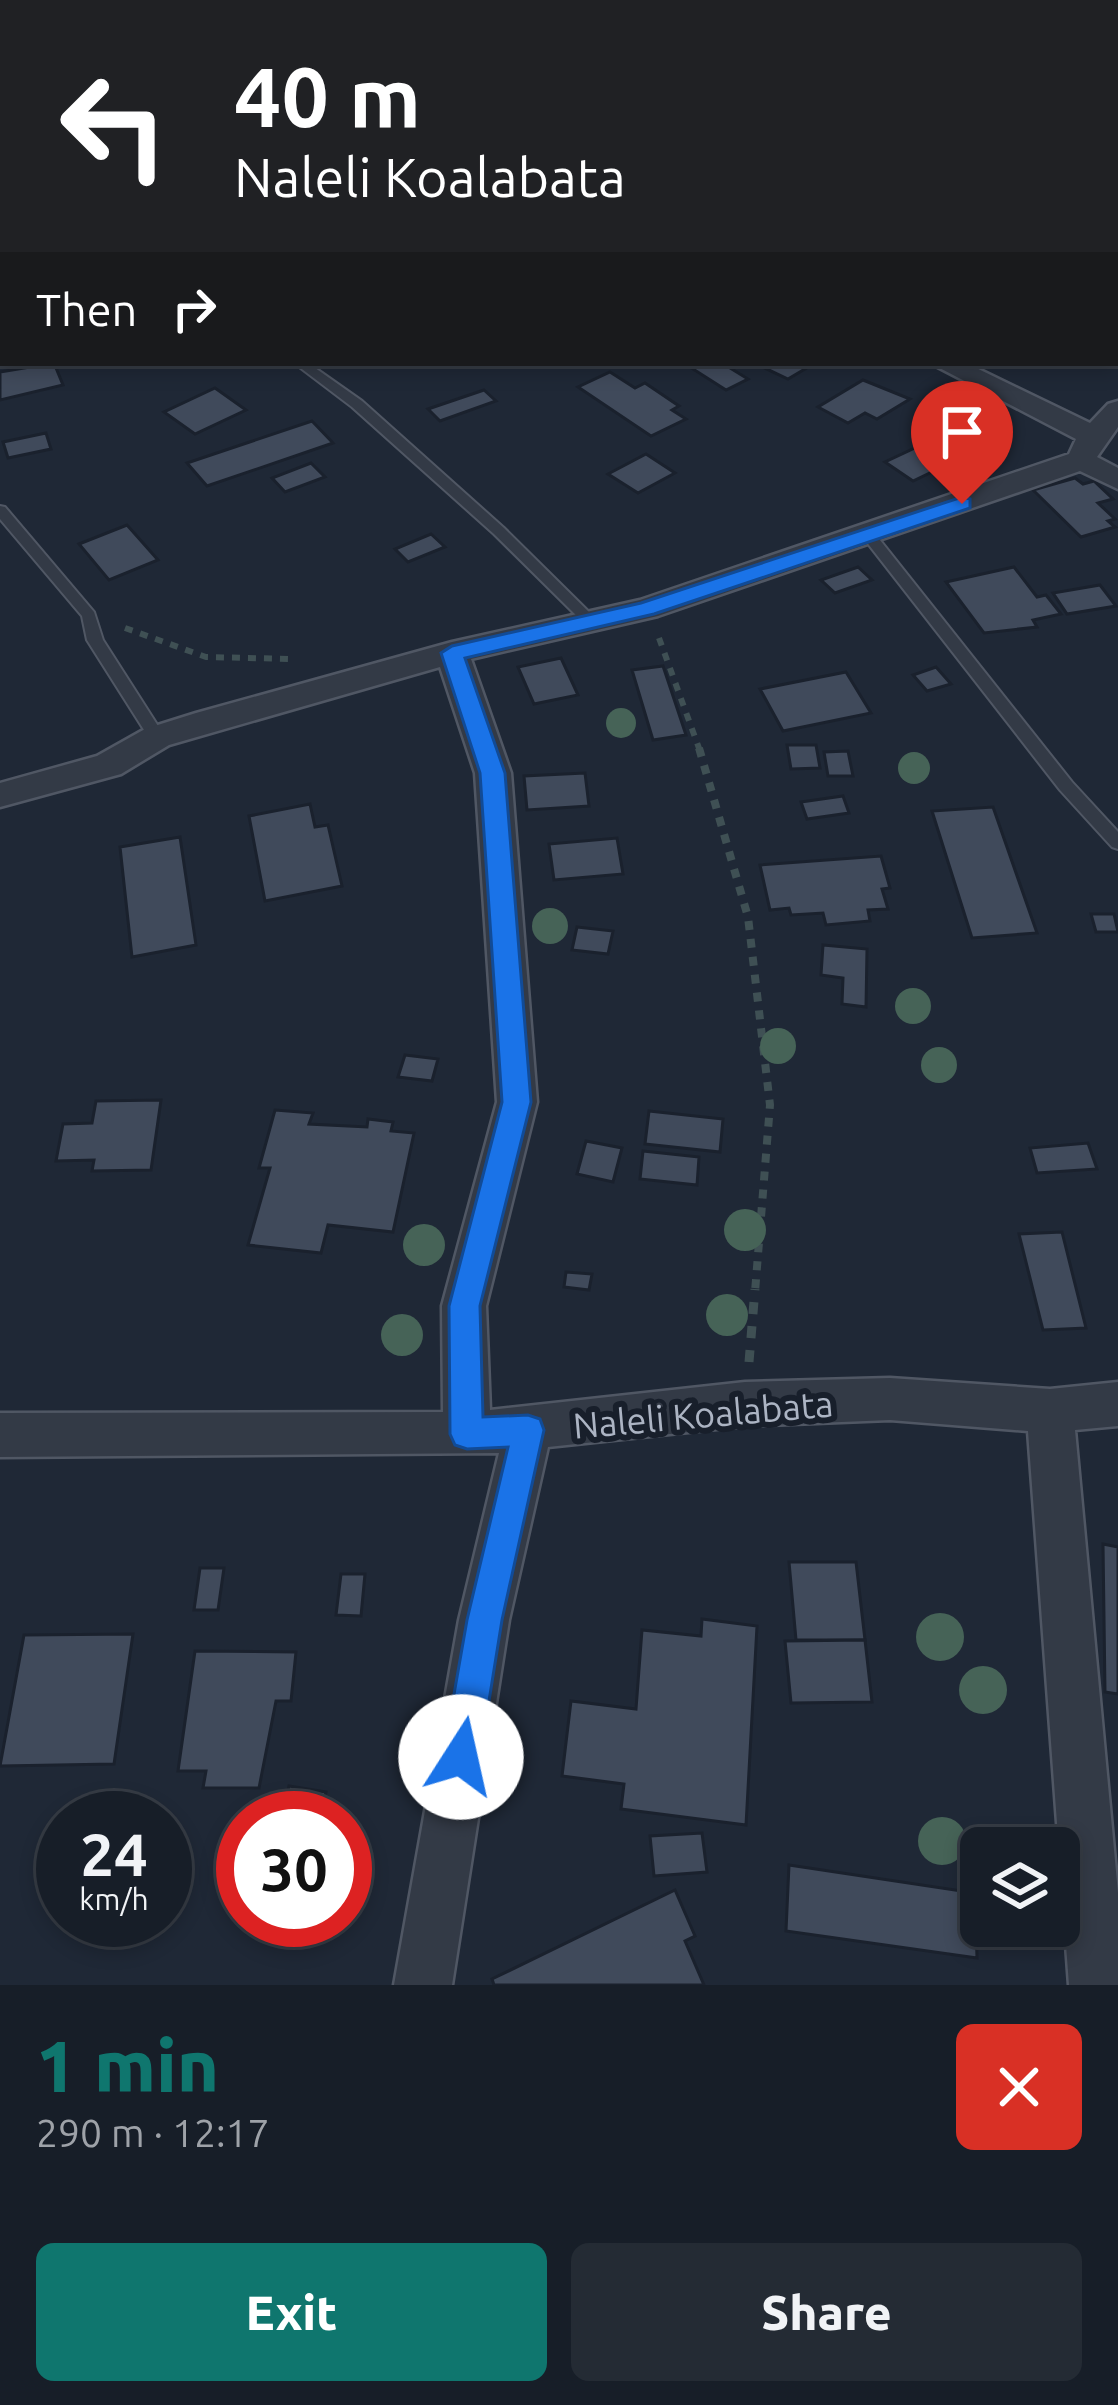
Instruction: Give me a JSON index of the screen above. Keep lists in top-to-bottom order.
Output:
{
  "streets": {
    "street": ["Naleli Koalabata"]
  },
  "page": {
    "turn": ["40 m", "Naleli Koalabata"],
    "then": "Then",
    "speed": "24 km/h",
    "limit": "30",
    "heading": ["1 min", "290 m · 12:17"],
    "buttons": ["Exit", "Share"]
  }
}
